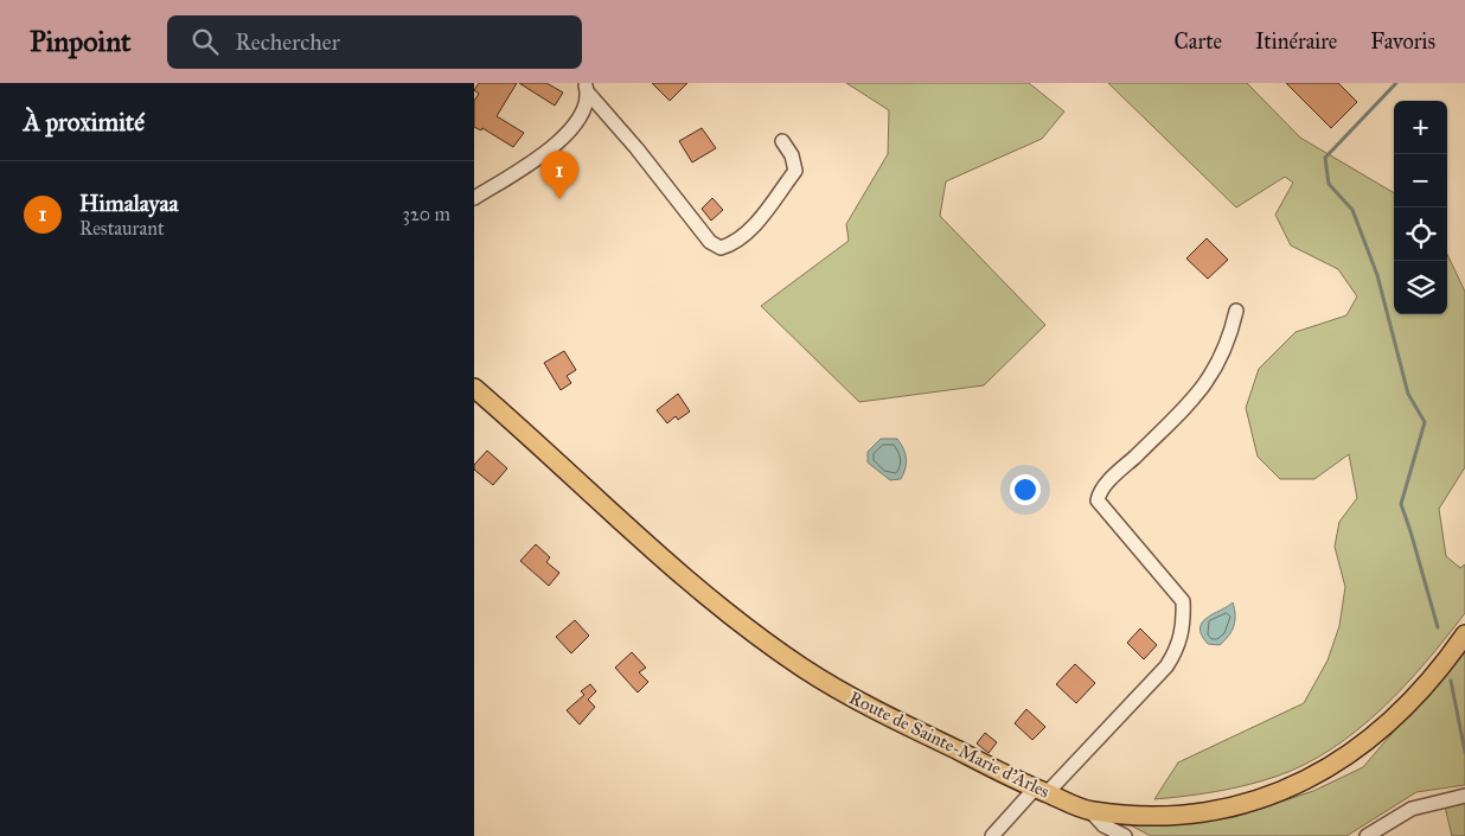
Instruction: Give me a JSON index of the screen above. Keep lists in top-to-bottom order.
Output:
{
  "streets": {
    "main road": ["Route de Sainte-Marie d'Arles"]
  },
  "page": {
    "header": "Pinpoint",
    "search": "Rechercher",
    "nav": ["Carte", "Itinéraire", "Favoris"],
    "heading": "À proximité",
    "map_buttons": ["+", "−"],
    "pins": "1",
    "list": [
      {
        "mark": "1",
        "name": "Himalayaa",
        "note": "Restaurant",
        "value": "320 m"
      }
    ]
  }
}
